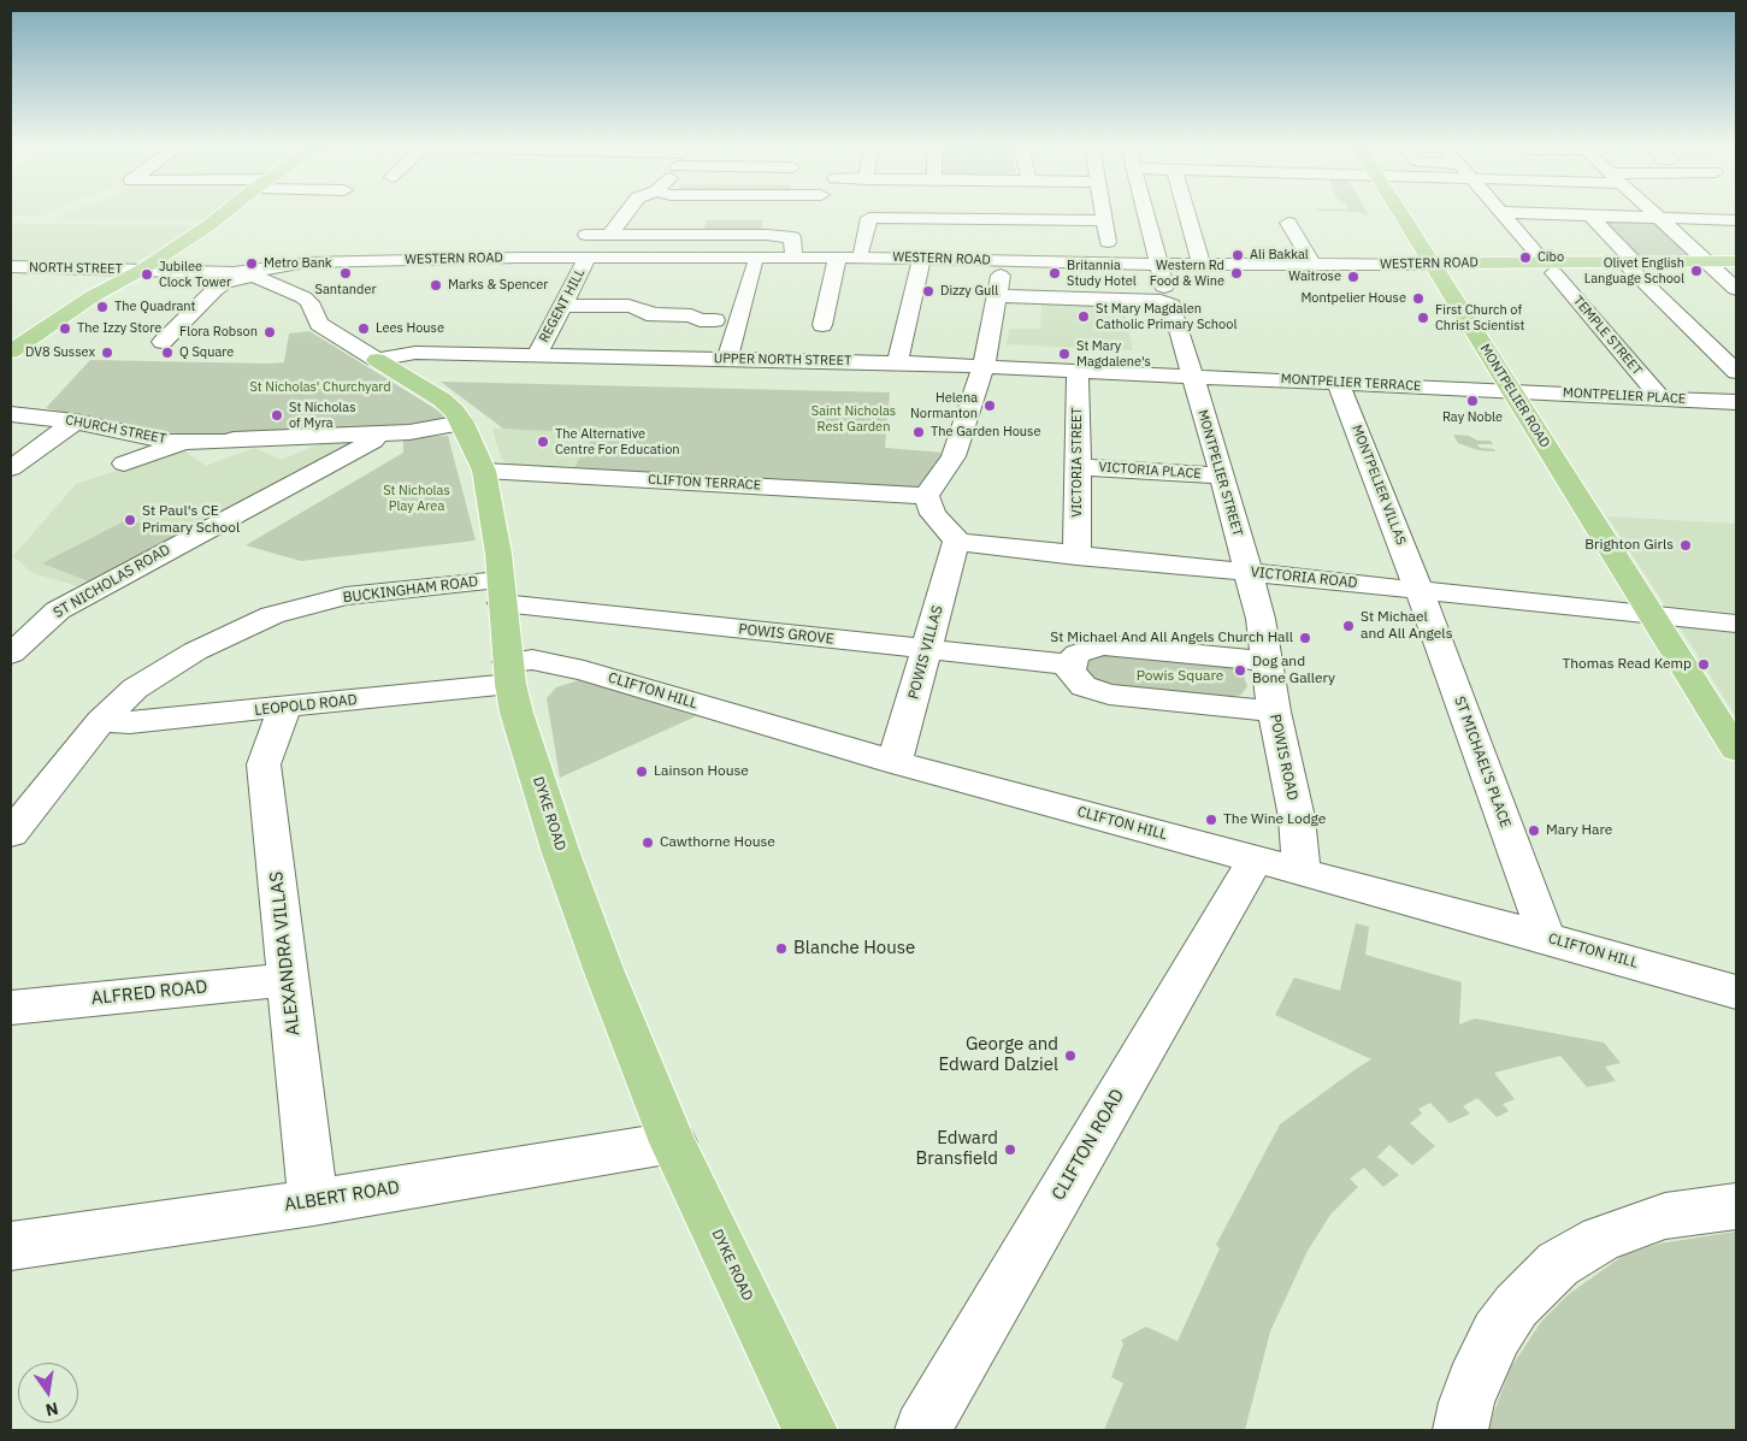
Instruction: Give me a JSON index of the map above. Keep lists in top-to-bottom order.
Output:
{
  "streets": {
    "main road": ["WESTERN ROAD", "MONTPELIER ROAD", "DYKE ROAD"],
    "street": [
      "NORTH STREET",
      "REGENT HILL",
      "TEMPLE STREET",
      "UPPER NORTH STREET",
      "MONTPELIER TERRACE",
      "MONTPELIER PLACE",
      "CHURCH STREET",
      "VICTORIA STREET",
      "VICTORIA PLACE",
      "MONTPELIER STREET",
      "CLIFTON TERRACE",
      "MONTPELIER VILLAS",
      "VICTORIA ROAD",
      "ST NICHOLAS ROAD",
      "BUCKINGHAM ROAD",
      "POWIS GROVE",
      "POWIS VILLAS",
      "CLIFTON HILL",
      "LEOPOLD ROAD",
      "POWIS ROAD",
      "ST MICHAEL'S PLACE",
      "ALEXANDRA VILLAS",
      "ALFRED ROAD",
      "CLIFTON ROAD",
      "ALBERT ROAD"
    ]
  },
  "crossings": [
    ["WESTERN ROAD", "NORTH STREET"],
    ["WESTERN ROAD", "REGENT HILL"],
    ["WESTERN ROAD", "TEMPLE STREET"],
    ["WESTERN ROAD", "MONTPELIER ROAD"],
    ["WESTERN ROAD", "MONTPELIER STREET"],
    ["WESTERN ROAD", "DYKE ROAD"],
    ["NORTH STREET", "DYKE ROAD"],
    ["REGENT HILL", "UPPER NORTH STREET"],
    ["TEMPLE STREET", "MONTPELIER PLACE"],
    ["UPPER NORTH STREET", "MONTPELIER TERRACE"],
    ["UPPER NORTH STREET", "VICTORIA STREET"],
    ["UPPER NORTH STREET", "MONTPELIER STREET"],
    ["UPPER NORTH STREET", "DYKE ROAD"],
    ["MONTPELIER TERRACE", "MONTPELIER ROAD"],
    ["MONTPELIER TERRACE", "MONTPELIER PLACE"],
    ["MONTPELIER TERRACE", "MONTPELIER STREET"],
    ["MONTPELIER TERRACE", "MONTPELIER VILLAS"],
    ["MONTPELIER ROAD", "MONTPELIER PLACE"],
    ["MONTPELIER ROAD", "VICTORIA ROAD"],
    ["CHURCH STREET", "ST NICHOLAS ROAD"],
    ["CHURCH STREET", "DYKE ROAD"],
    ["VICTORIA STREET", "VICTORIA PLACE"],
    ["VICTORIA STREET", "VICTORIA ROAD"],
    ["VICTORIA PLACE", "MONTPELIER STREET"],
    ["MONTPELIER STREET", "VICTORIA ROAD"],
    ["MONTPELIER STREET", "POWIS ROAD"],
    ["CLIFTON TERRACE", "DYKE ROAD"],
    ["MONTPELIER VILLAS", "VICTORIA ROAD"],
    ["MONTPELIER VILLAS", "ST MICHAEL'S PLACE"],
    ["VICTORIA ROAD", "POWIS VILLAS"],
    ["VICTORIA ROAD", "POWIS ROAD"],
    ["VICTORIA ROAD", "ST MICHAEL'S PLACE"],
    ["BUCKINGHAM ROAD", "POWIS GROVE"],
    ["BUCKINGHAM ROAD", "LEOPOLD ROAD"],
    ["BUCKINGHAM ROAD", "DYKE ROAD"],
    ["POWIS GROVE", "POWIS VILLAS"],
    ["POWIS GROVE", "DYKE ROAD"],
    ["POWIS VILLAS", "CLIFTON HILL"],
    ["CLIFTON HILL", "LEOPOLD ROAD"],
    ["CLIFTON HILL", "POWIS ROAD"],
    ["CLIFTON HILL", "ST MICHAEL'S PLACE"],
    ["CLIFTON HILL", "DYKE ROAD"],
    ["CLIFTON HILL", "CLIFTON ROAD"],
    ["LEOPOLD ROAD", "DYKE ROAD"],
    ["LEOPOLD ROAD", "ALEXANDRA VILLAS"],
    ["DYKE ROAD", "ALBERT ROAD"],
    ["ALEXANDRA VILLAS", "ALFRED ROAD"],
    ["ALEXANDRA VILLAS", "ALBERT ROAD"]
  ],
  "parks": [
    "St Nicholas' Churchyard",
    "Saint Nicholas Rest Garden",
    "St Nicholas Play Area",
    "Powis Square"
  ],
  "places": [
    "Ali Bakkal",
    "Cibo",
    "Metro Bank",
    "Olivet English Language School",
    "Santander",
    "Britannia Study Hotel",
    "Western Rd Food & Wine",
    "Jubilee Clock Tower",
    "Waitrose",
    "Marks & Spencer",
    "Dizzy Gull",
    "Montpelier House",
    "The Quadrant",
    "St Mary Magdalen Catholic Primary School",
    "First Church of Christ Scientist",
    "The Izzy Store",
    "Lees House",
    "Flora Robson",
    "DV8 Sussex",
    "Q Square",
    "St Mary Magdalene's",
    "Ray Noble",
    "Helena Normanton",
    "St Nicholas of Myra",
    "The Garden House",
    "The Alternative Centre For Education",
    "St Paul's CE Primary School",
    "Brighton Girls",
    "St Michael and All Angels",
    "St Michael And All Angels Church Hall",
    "Thomas Read Kemp",
    "Dog and Bone Gallery",
    "Lainson House",
    "The Wine Lodge",
    "Mary Hare",
    "Cawthorne House",
    "Blanche House",
    "George and Edward Dalziel",
    "Edward Bransfield"
  ],
  "north": "bottom"
}
